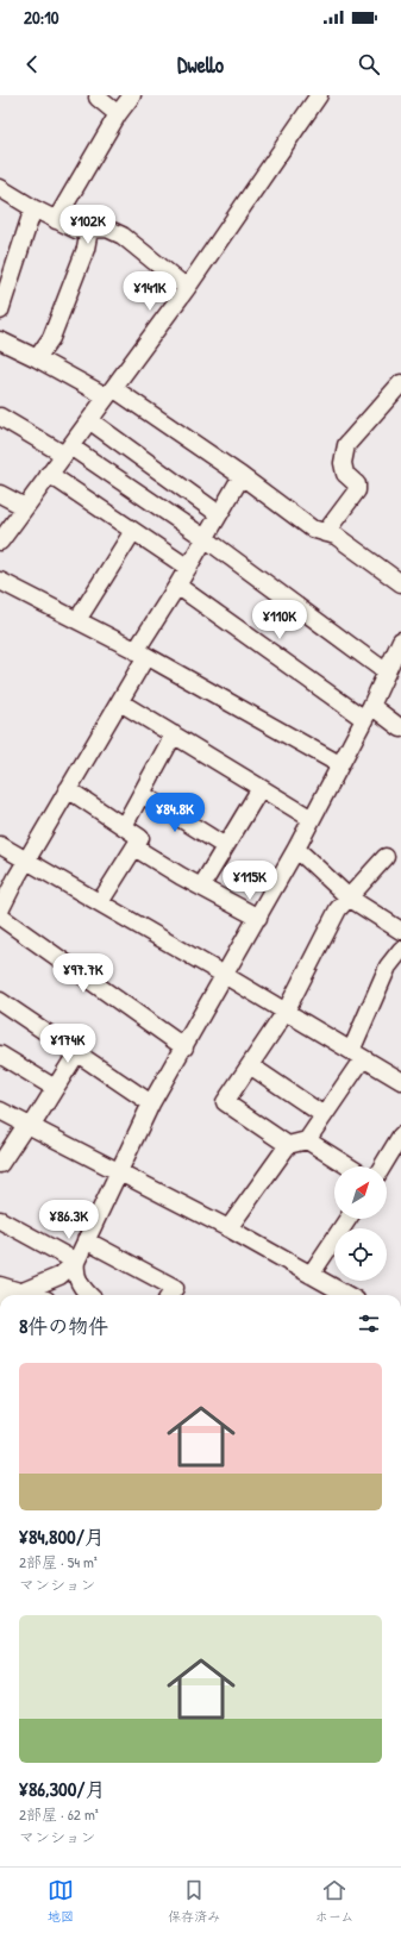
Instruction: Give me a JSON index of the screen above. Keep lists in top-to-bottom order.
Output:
{
  "north": "top right",
  "page": {
    "status": "20:10",
    "header": "Dwello",
    "price": [
      "¥102K",
      "¥141K",
      "¥110K",
      "¥84.8K",
      "¥115K",
      "¥97.7K",
      "¥174K",
      "¥86.3K"
    ],
    "heading": "8件の物件",
    "list": [
      {
        "name": "¥84,800/月",
        "note": "2部屋 · 54 m² · マンション"
      },
      {
        "name": "¥86,300/月",
        "note": "2部屋 · 62 m² · マンション"
      }
    ],
    "tabs": ["地図", "保存済み", "ホーム"]
  }
}
